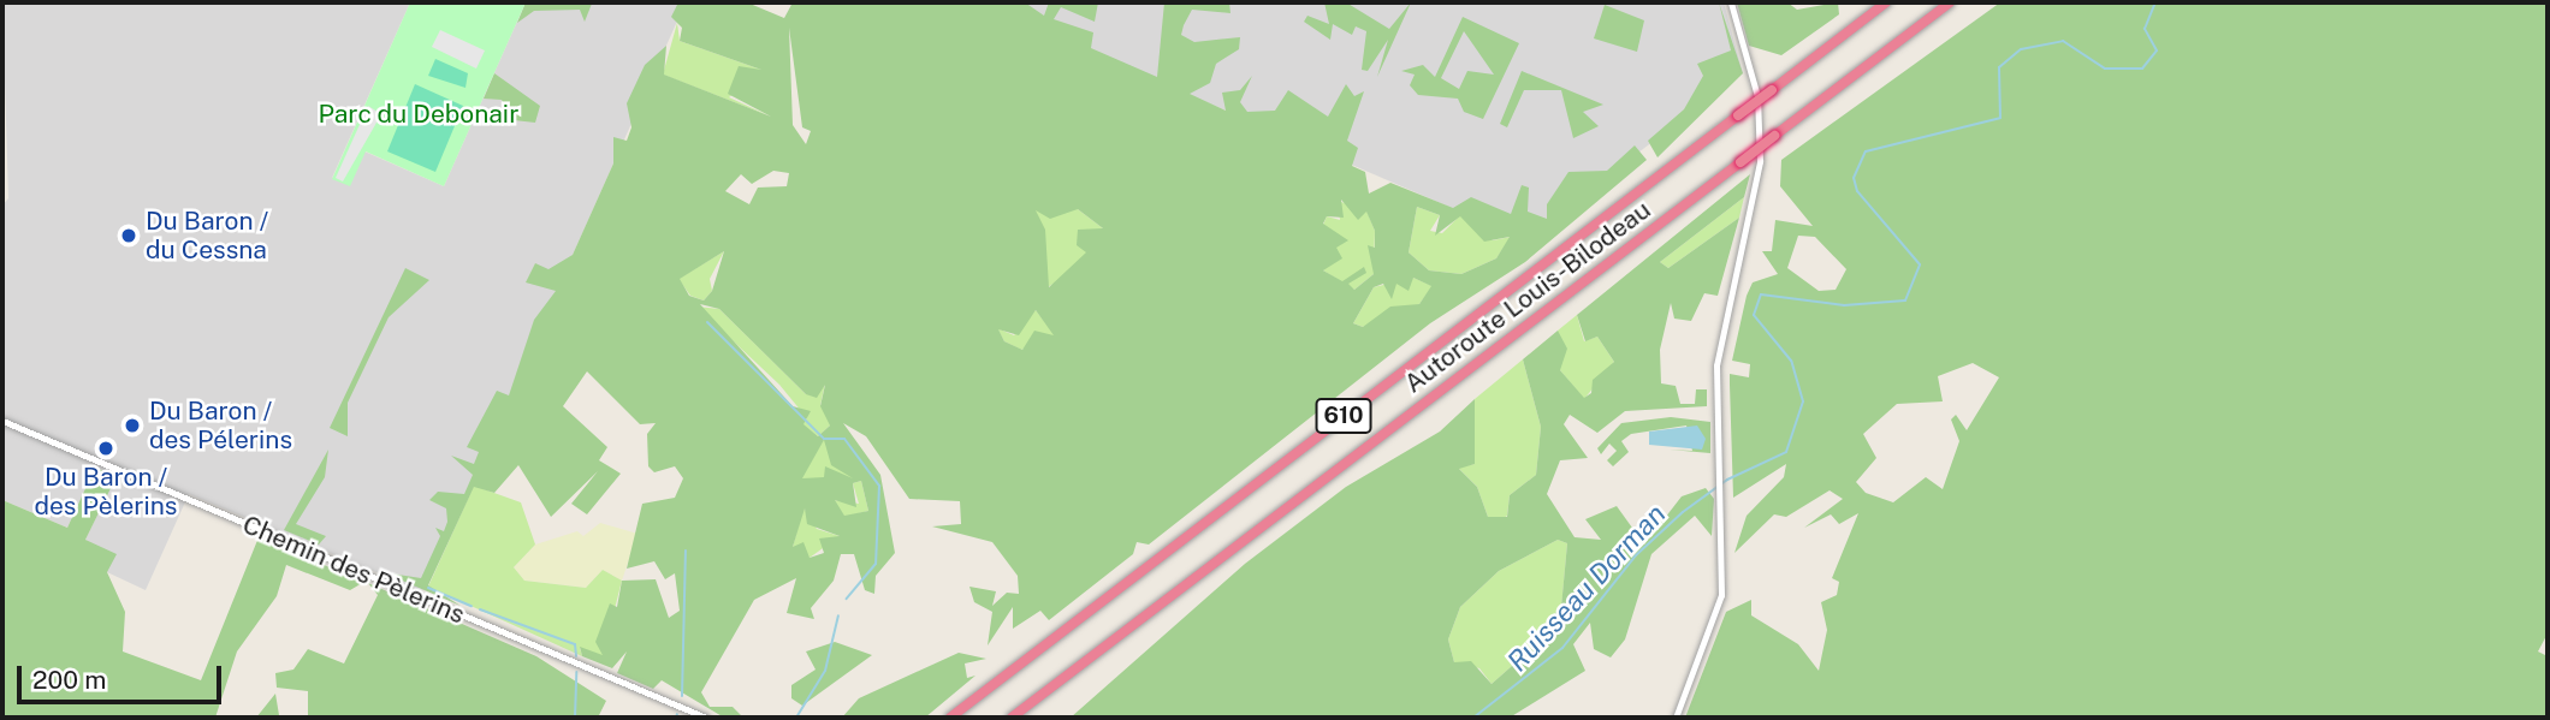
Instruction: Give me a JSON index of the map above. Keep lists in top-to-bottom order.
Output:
{
  "streets": {
    "highway": ["Autoroute Louis-Bilodeau", "610"],
    "street": ["Chemin des Pèlerins"]
  },
  "water": ["Ruisseau Dorman"],
  "parks": ["Parc du Debonair"],
  "places": ["Du Baron / du Cessna", "Du Baron / des Pélerins", "Du Baron / des Pèlerins"],
  "scale_bar": "200 m"
}
